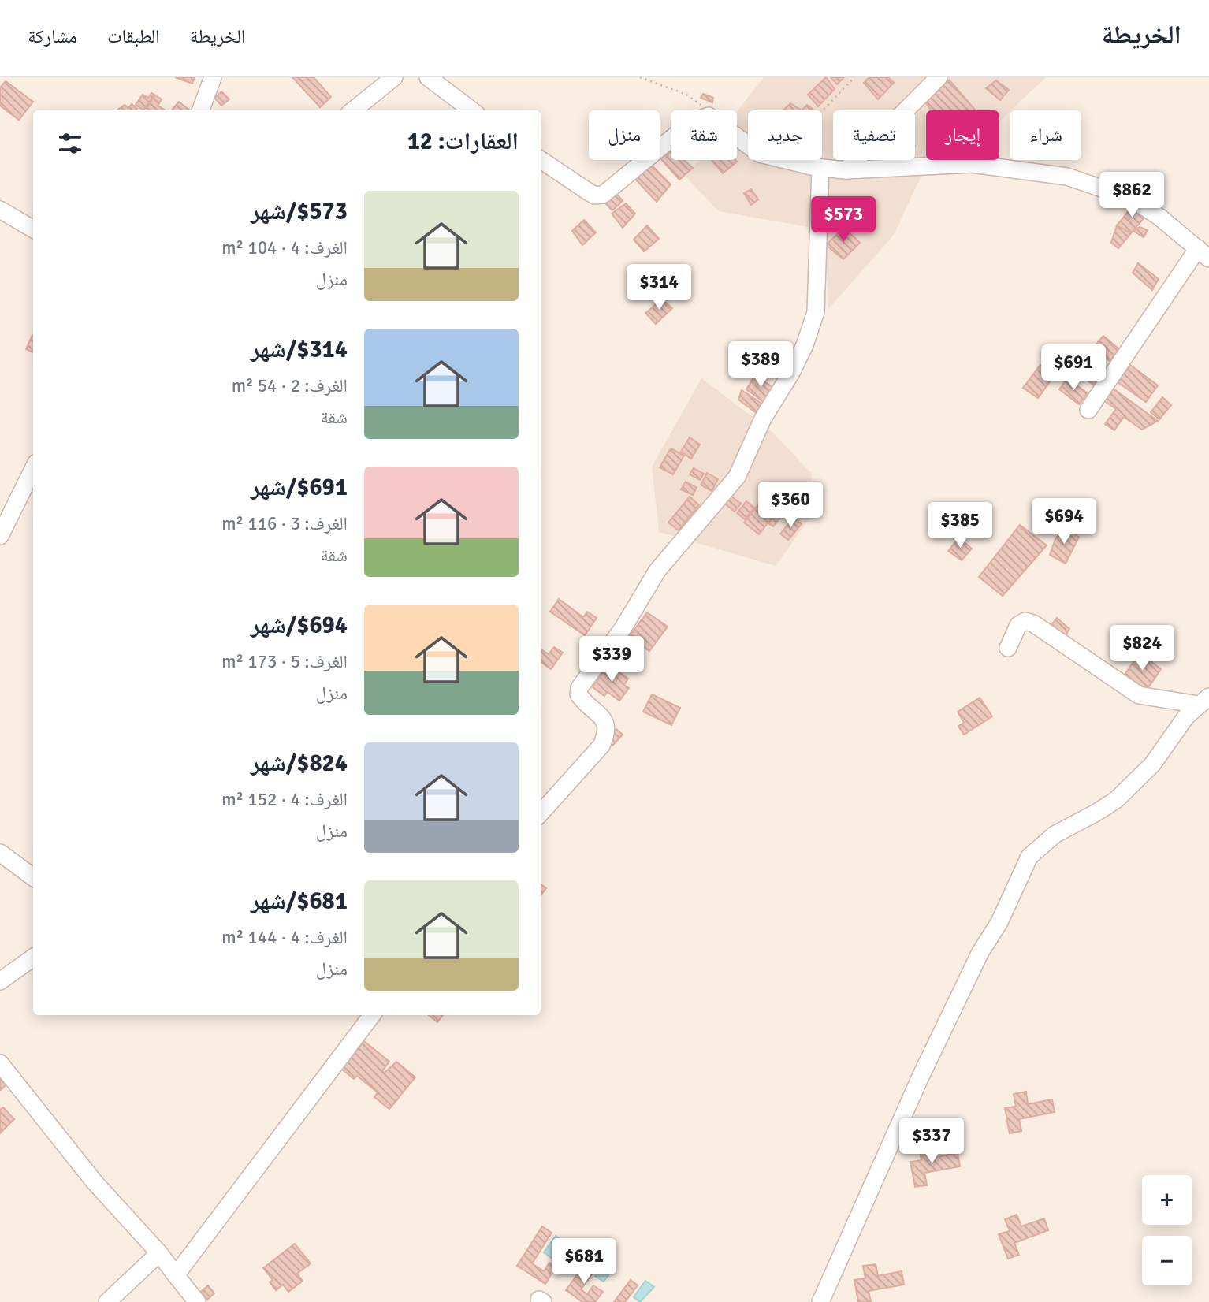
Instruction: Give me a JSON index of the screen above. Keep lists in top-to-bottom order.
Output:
{
  "page": {
    "header": "الخريطة",
    "nav": ["الخريطة", "الطبقات", "مشاركة"],
    "chip": [
      "شراء",
      "إيجار",
      "تصفية",
      "جديد",
      "شقة",
      "منزل"
    ],
    "heading": "العقارات: 12",
    "price": [
      "$862",
      "$573",
      "$314",
      "$389",
      "$691",
      "$360",
      "$694",
      "$385",
      "$824",
      "$339",
      "$337",
      "$681"
    ],
    "list": [
      {
        "name": "$573/شهر",
        "note": "الغرف: 4 · 104 m² · منزل"
      },
      {
        "name": "$314/شهر",
        "note": "الغرف: 2 · 54 m² · شقة"
      },
      {
        "name": "$691/شهر",
        "note": "الغرف: 3 · 116 m² · شقة"
      },
      {
        "name": "$694/شهر",
        "note": "الغرف: 5 · 173 m² · منزل"
      },
      {
        "name": "$824/شهر",
        "note": "الغرف: 4 · 152 m² · منزل"
      },
      {
        "name": "$681/شهر",
        "note": "الغرف: 4 · 144 m² · منزل"
      }
    ],
    "map_buttons": ["+", "−"]
  }
}
